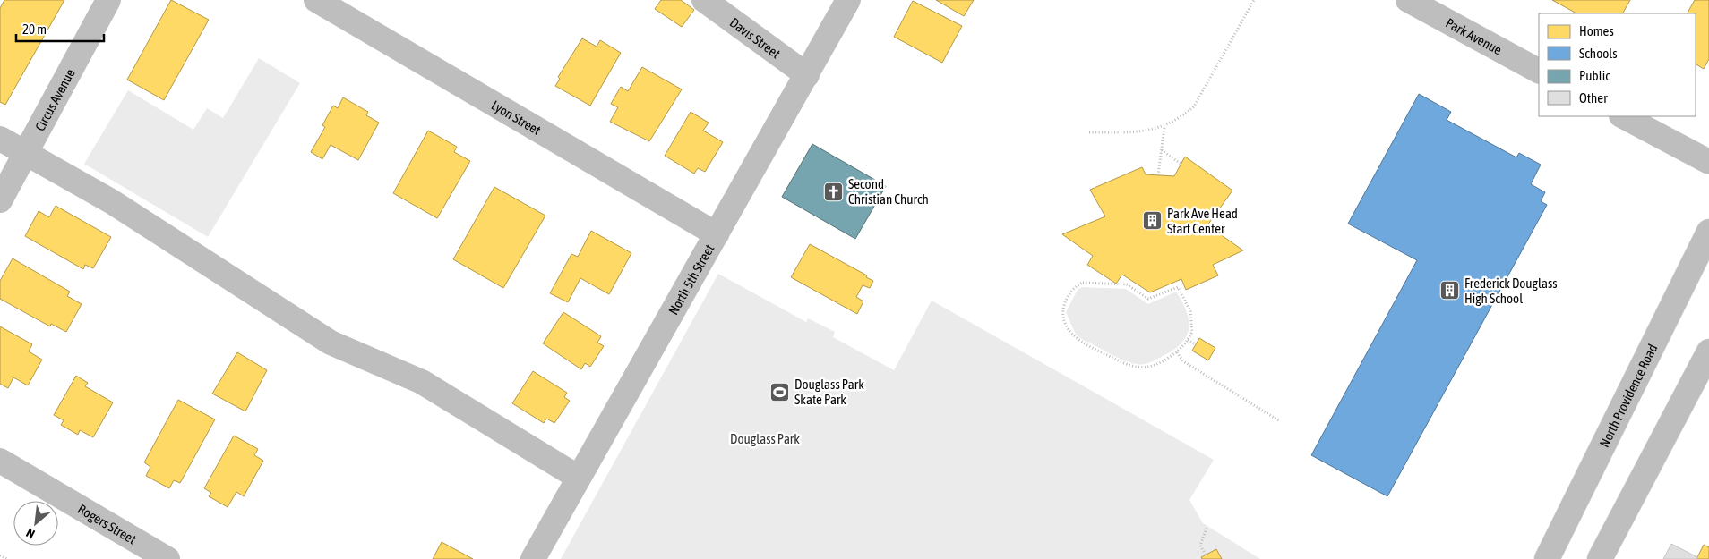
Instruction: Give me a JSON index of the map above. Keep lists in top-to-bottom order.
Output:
{
  "streets": {
    "street": [
      "Park Avenue",
      "Davis Street",
      "Circus Avenue",
      "Lyon Street",
      "North 5th Street",
      "North Providence Road",
      "Rogers Street"
    ]
  },
  "crossings": [
    ["Davis Street", "North 5th Street"],
    ["Lyon Street", "North 5th Street"]
  ],
  "parks": ["Douglass Park"],
  "places": {
    "church": ["Second Christian Church"],
    "building": ["Park Ave Head Start Center", "Frederick Douglass High School"],
    "sports": ["Douglass Park Skate Park"]
  },
  "legend": [
    "Homes",
    "Schools",
    "Public",
    "Other"
  ],
  "scale_bar": "20 m",
  "north": "bottom left"
}
